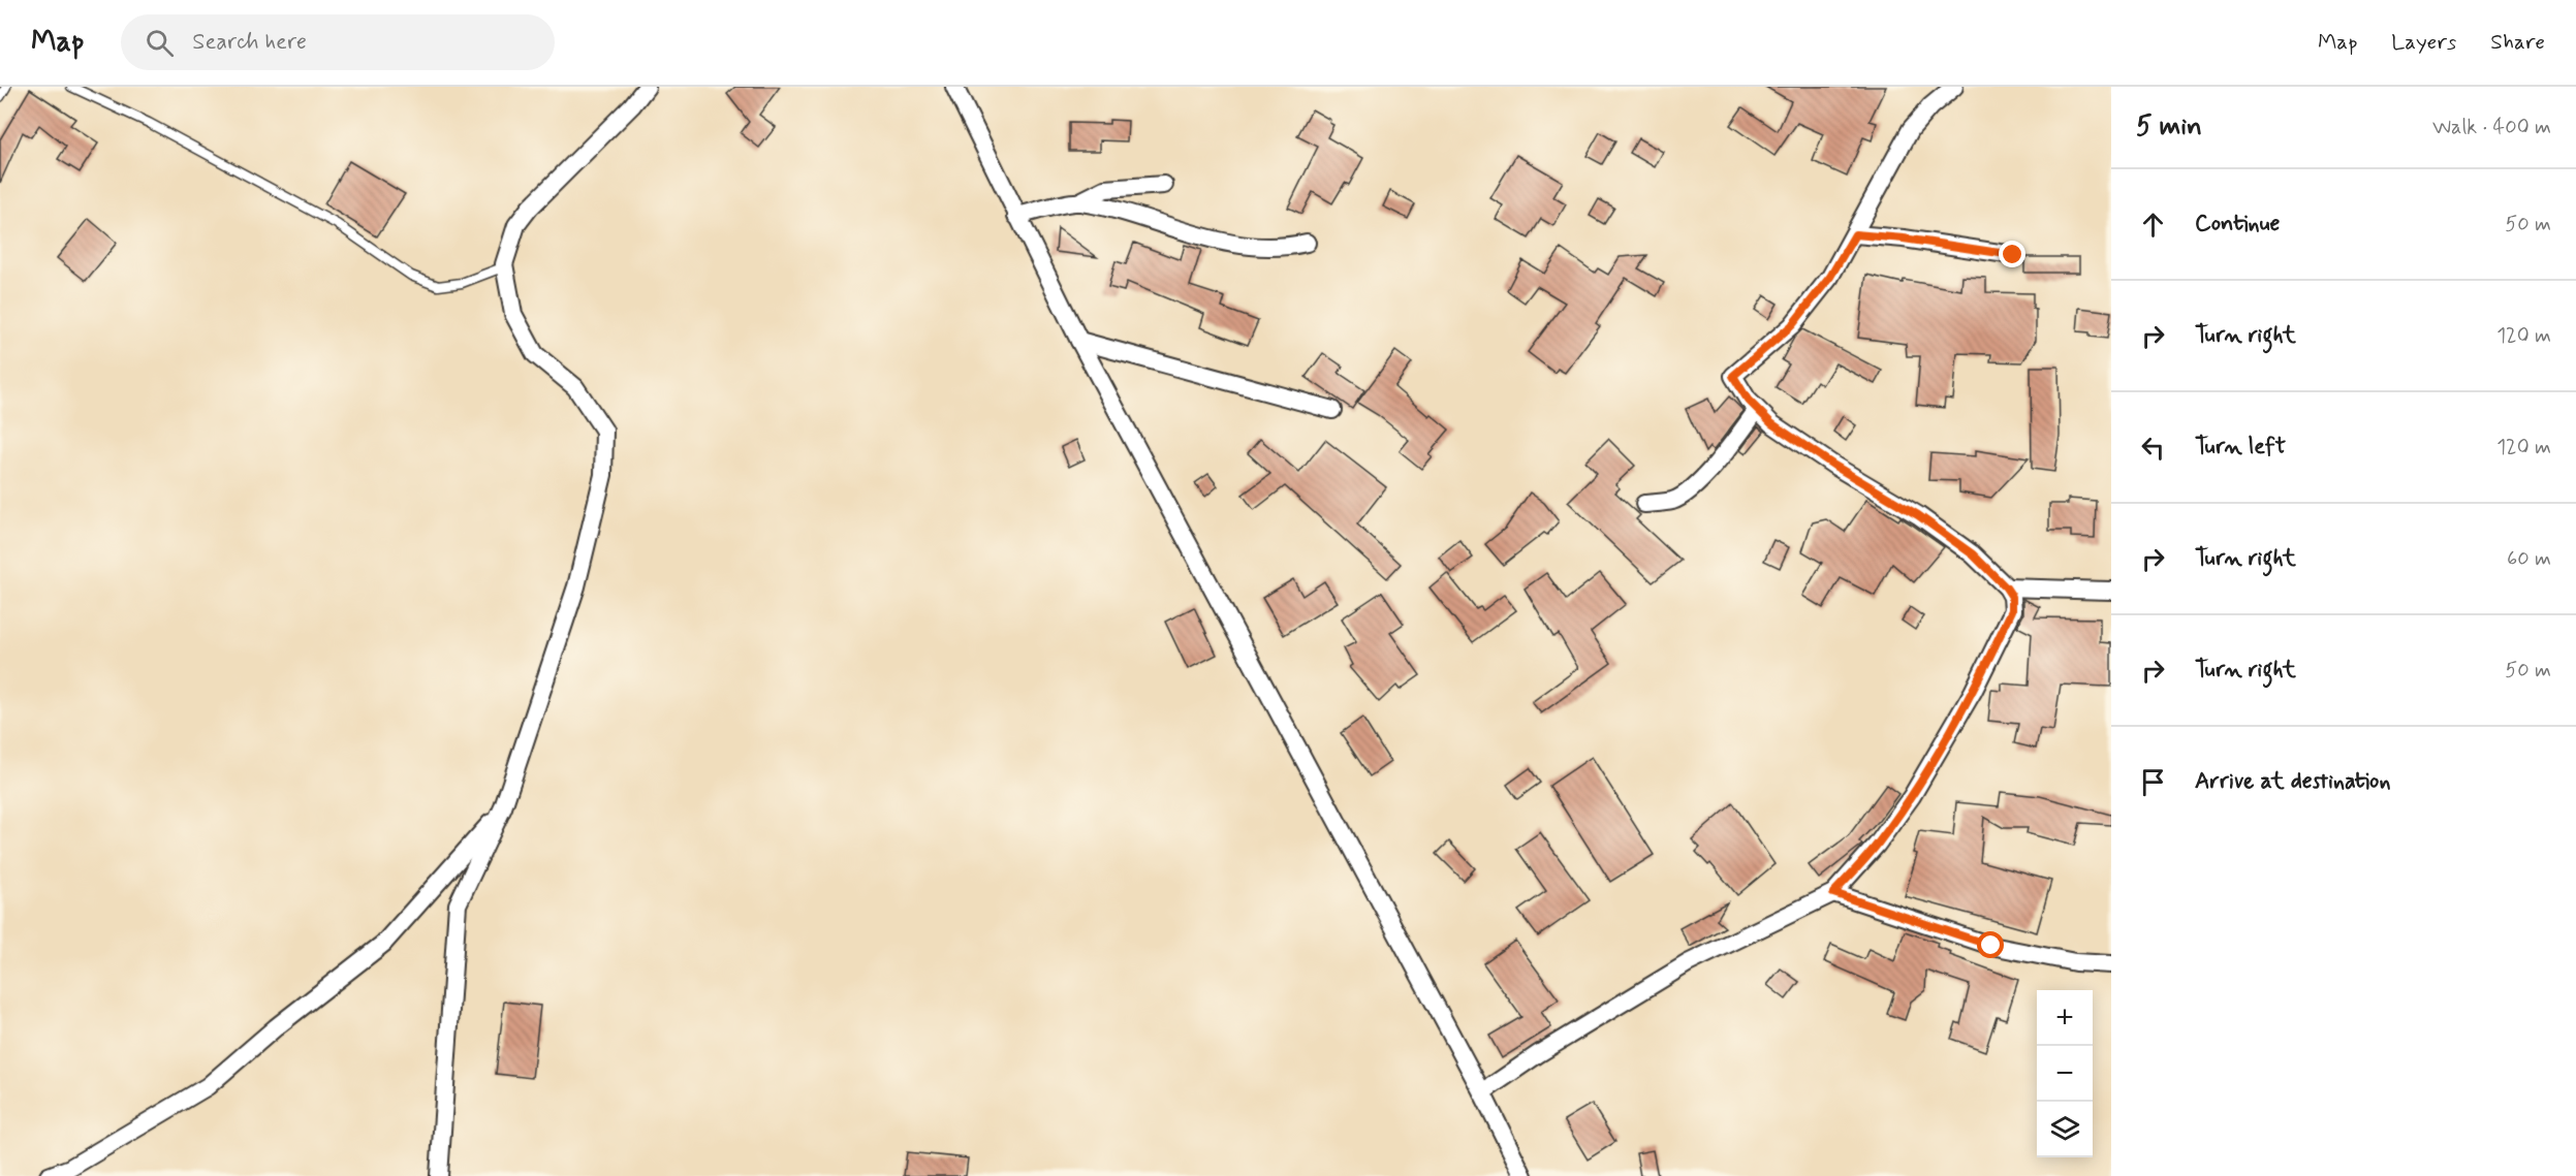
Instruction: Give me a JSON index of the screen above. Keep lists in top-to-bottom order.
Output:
{
  "page": {
    "header": "Map",
    "search": "Search here",
    "nav": ["Map", "Layers", "Share"],
    "heading": ["5 min", "Walk · 400 m"],
    "list": [
      ["Continue", "50 m"],
      ["Turn right", "120 m"],
      ["Turn left", "120 m"],
      ["Turn right", "60 m"],
      ["Turn right", "50 m"],
      "Arrive at destination"
    ],
    "map_buttons": ["+", "−"]
  }
}
